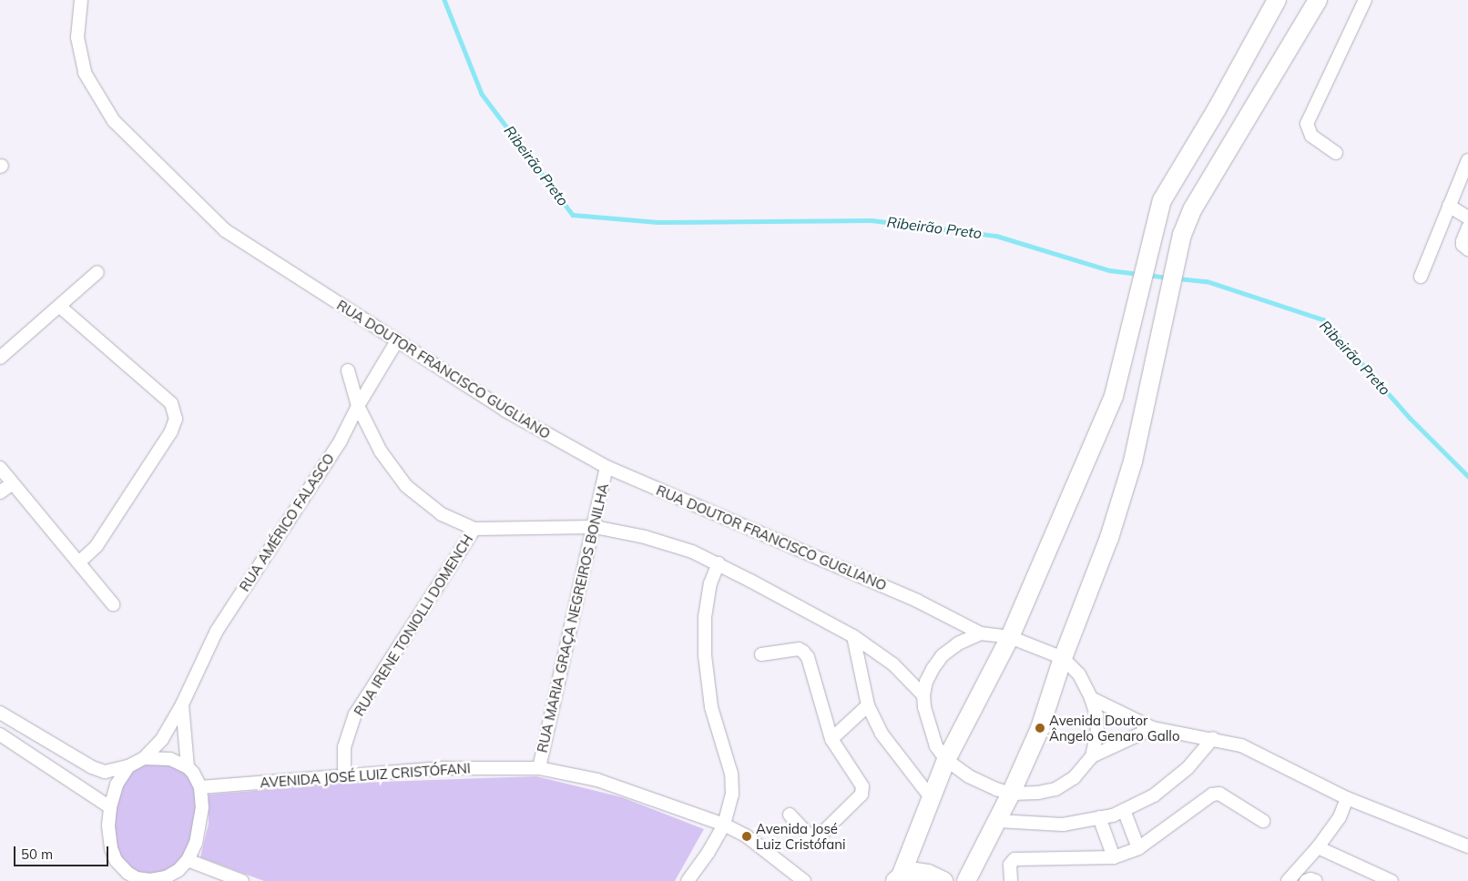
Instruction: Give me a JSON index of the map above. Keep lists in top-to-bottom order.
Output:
{
  "streets": {
    "street": [
      "RUA DOUTOR FRANCISCO GUGLIANO",
      "RUA AMÉRICO FALASCO",
      "RUA MARIA GRAÇA NEGREIROS BONILHA",
      "RUA IRENE TONIOLLI DOMENCH",
      "AVENIDA JOSÉ LUIZ CRISTÓFANI"
    ]
  },
  "crossings": [
    ["RUA DOUTOR FRANCISCO GUGLIANO", "RUA AMÉRICO FALASCO"],
    ["RUA DOUTOR FRANCISCO GUGLIANO", "RUA MARIA GRAÇA NEGREIROS BONILHA"],
    ["RUA AMÉRICO FALASCO", "AVENIDA JOSÉ LUIZ CRISTÓFANI"],
    ["RUA MARIA GRAÇA NEGREIROS BONILHA", "AVENIDA JOSÉ LUIZ CRISTÓFANI"],
    ["RUA IRENE TONIOLLI DOMENCH", "AVENIDA JOSÉ LUIZ CRISTÓFANI"]
  ],
  "water": ["Ribeirão Preto"],
  "places": ["Avenida Doutor Ângelo Genaro Gallo", "Avenida José Luiz Cristófani"],
  "scale_bar": "50 m"
}
